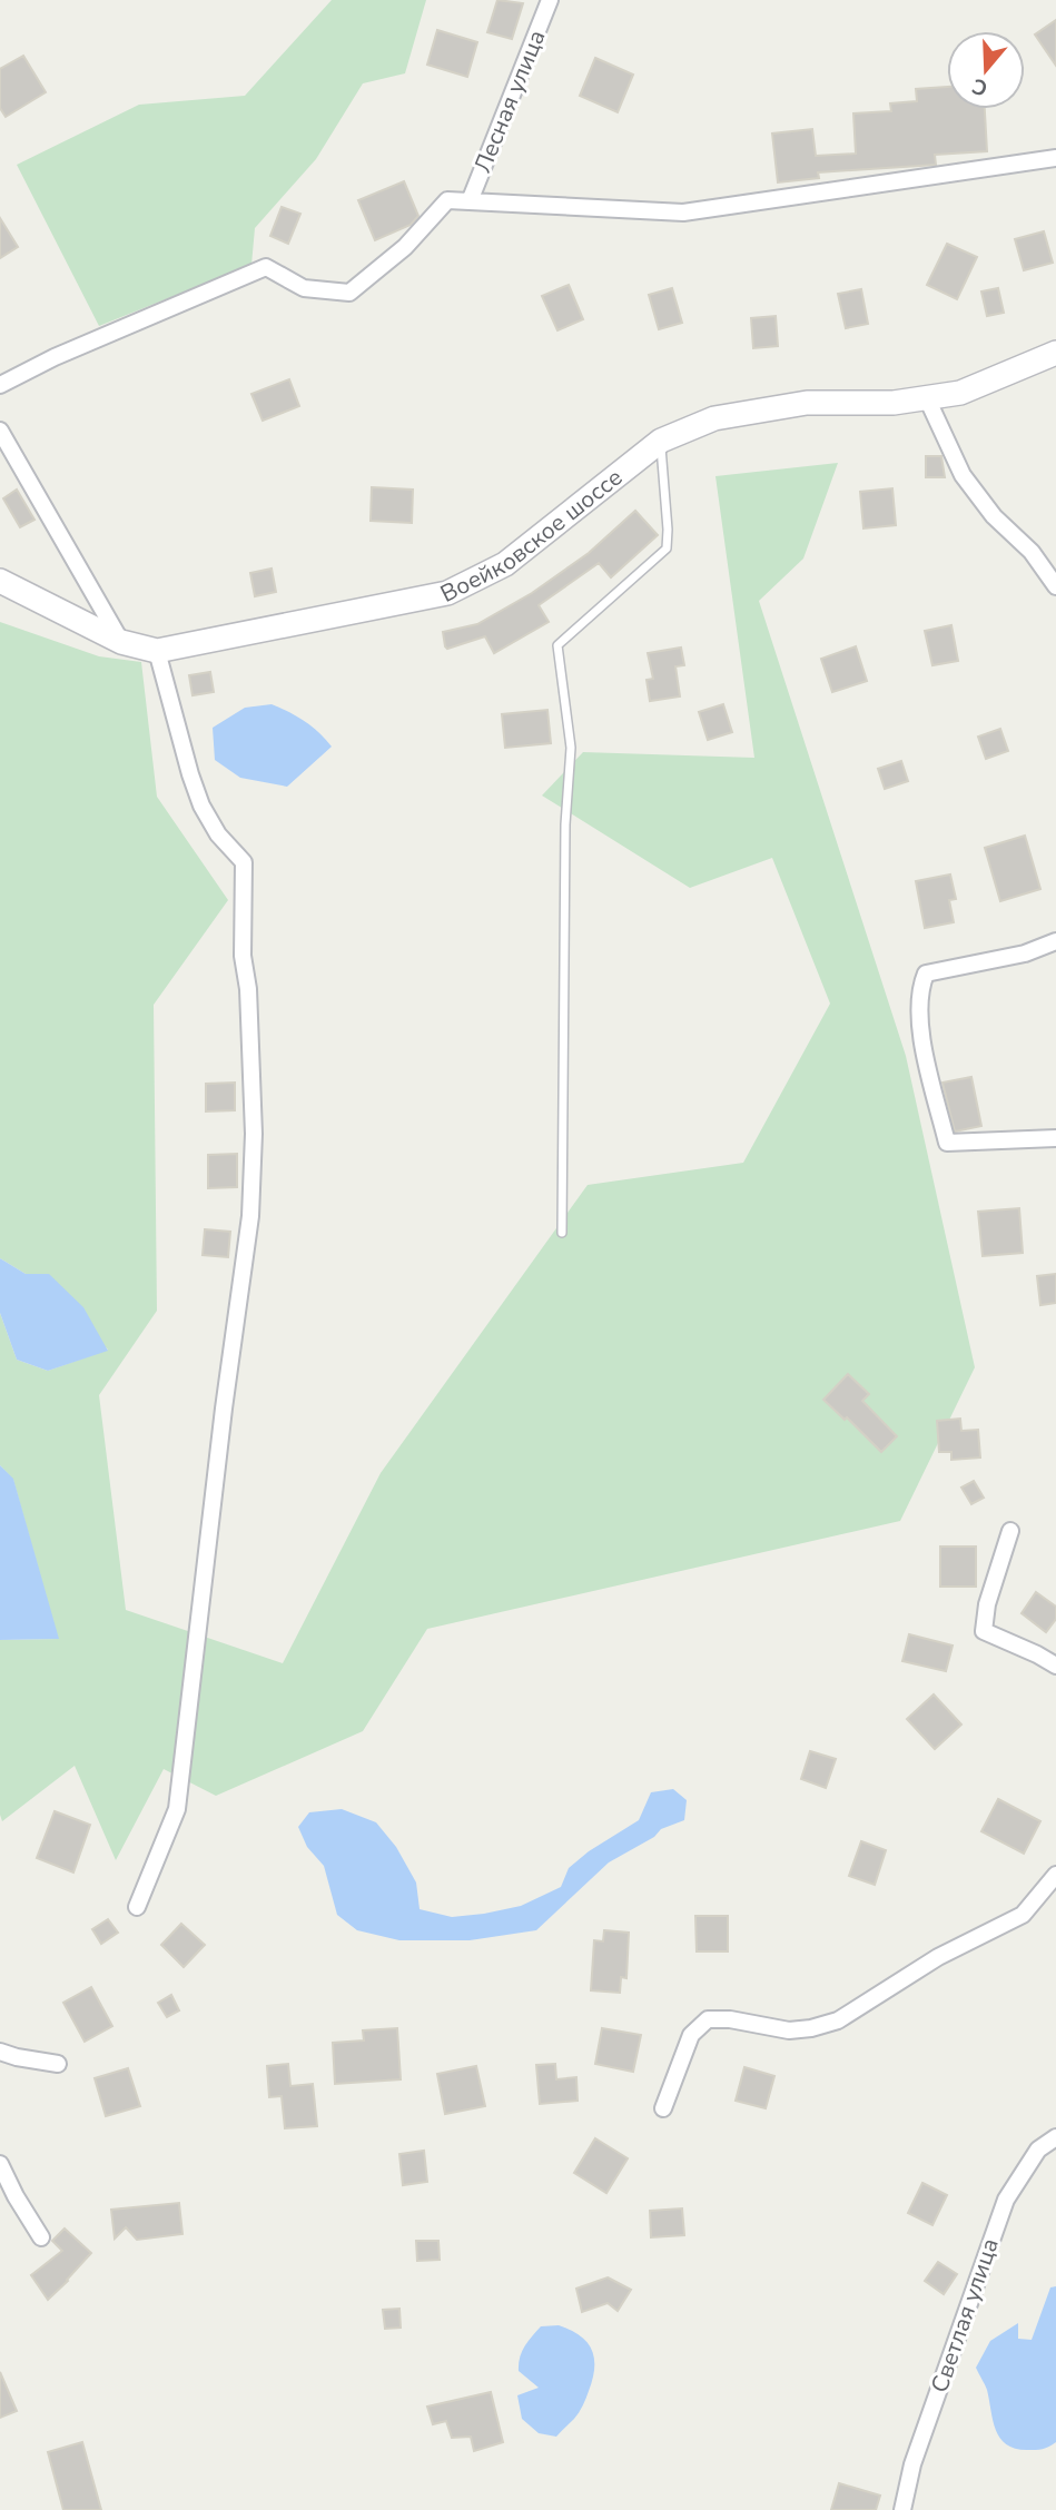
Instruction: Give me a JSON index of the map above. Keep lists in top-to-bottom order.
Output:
{
  "streets": {
    "street": ["Лесная улица", "Воейковское шоссе", "Светлая улица"]
  },
  "north": "bottom"
}
